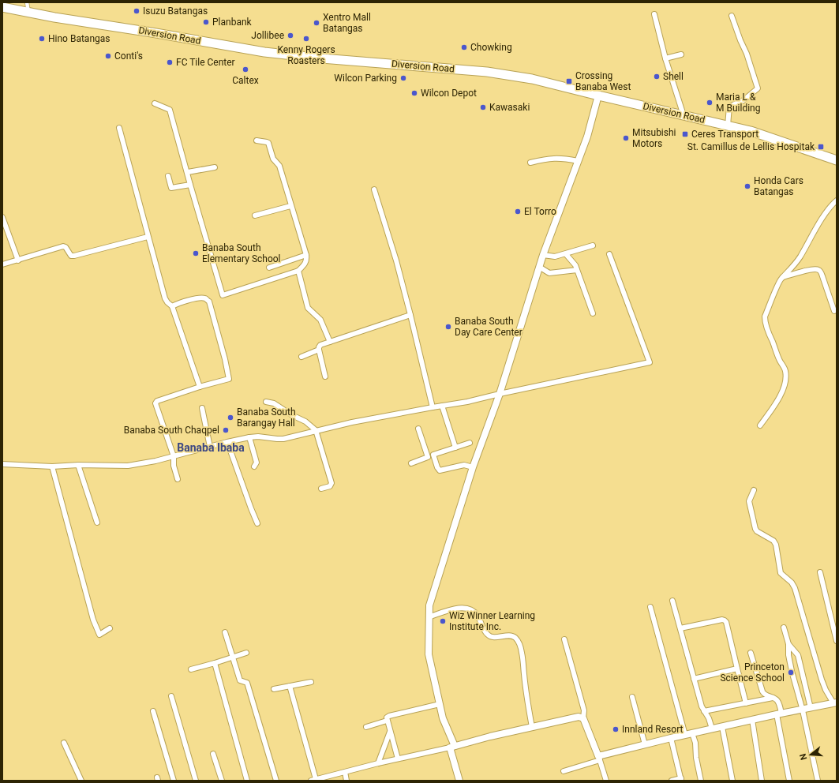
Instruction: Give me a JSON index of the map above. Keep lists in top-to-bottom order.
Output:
{
  "streets": {
    "highway": ["Diversion Road"]
  },
  "districts": ["Banaba Ibaba"],
  "places": {
    "other": [
      "Isuzu Batangas",
      "Planbank",
      "Xentro Mall Batangas",
      "Jollibee",
      "Hino Batangas",
      "Kenny Rogers Roasters",
      "Chowking",
      "Conti's",
      "FC Tile Center",
      "Caltex",
      "Shell",
      "Wilcon Parking",
      "Wilcon Depot",
      "Maria L & M Building",
      "Kawasaki",
      "Mitsubishi Motors",
      "Honda Cars Batangas",
      "El Torro",
      "Banaba South Elementary School",
      "Banaba South Day Care Center",
      "Banaba South Barangay Hall",
      "Banaba South Chaqpel",
      "Wiz Winner Learning Institute Inc.",
      "Princeton Science School",
      "Innland Resort"
    ],
    "transit": ["Crossing Banaba West", "Ceres Transport", "St. Camillus de Lellis Hospitak"]
  },
  "north": "left"
}
